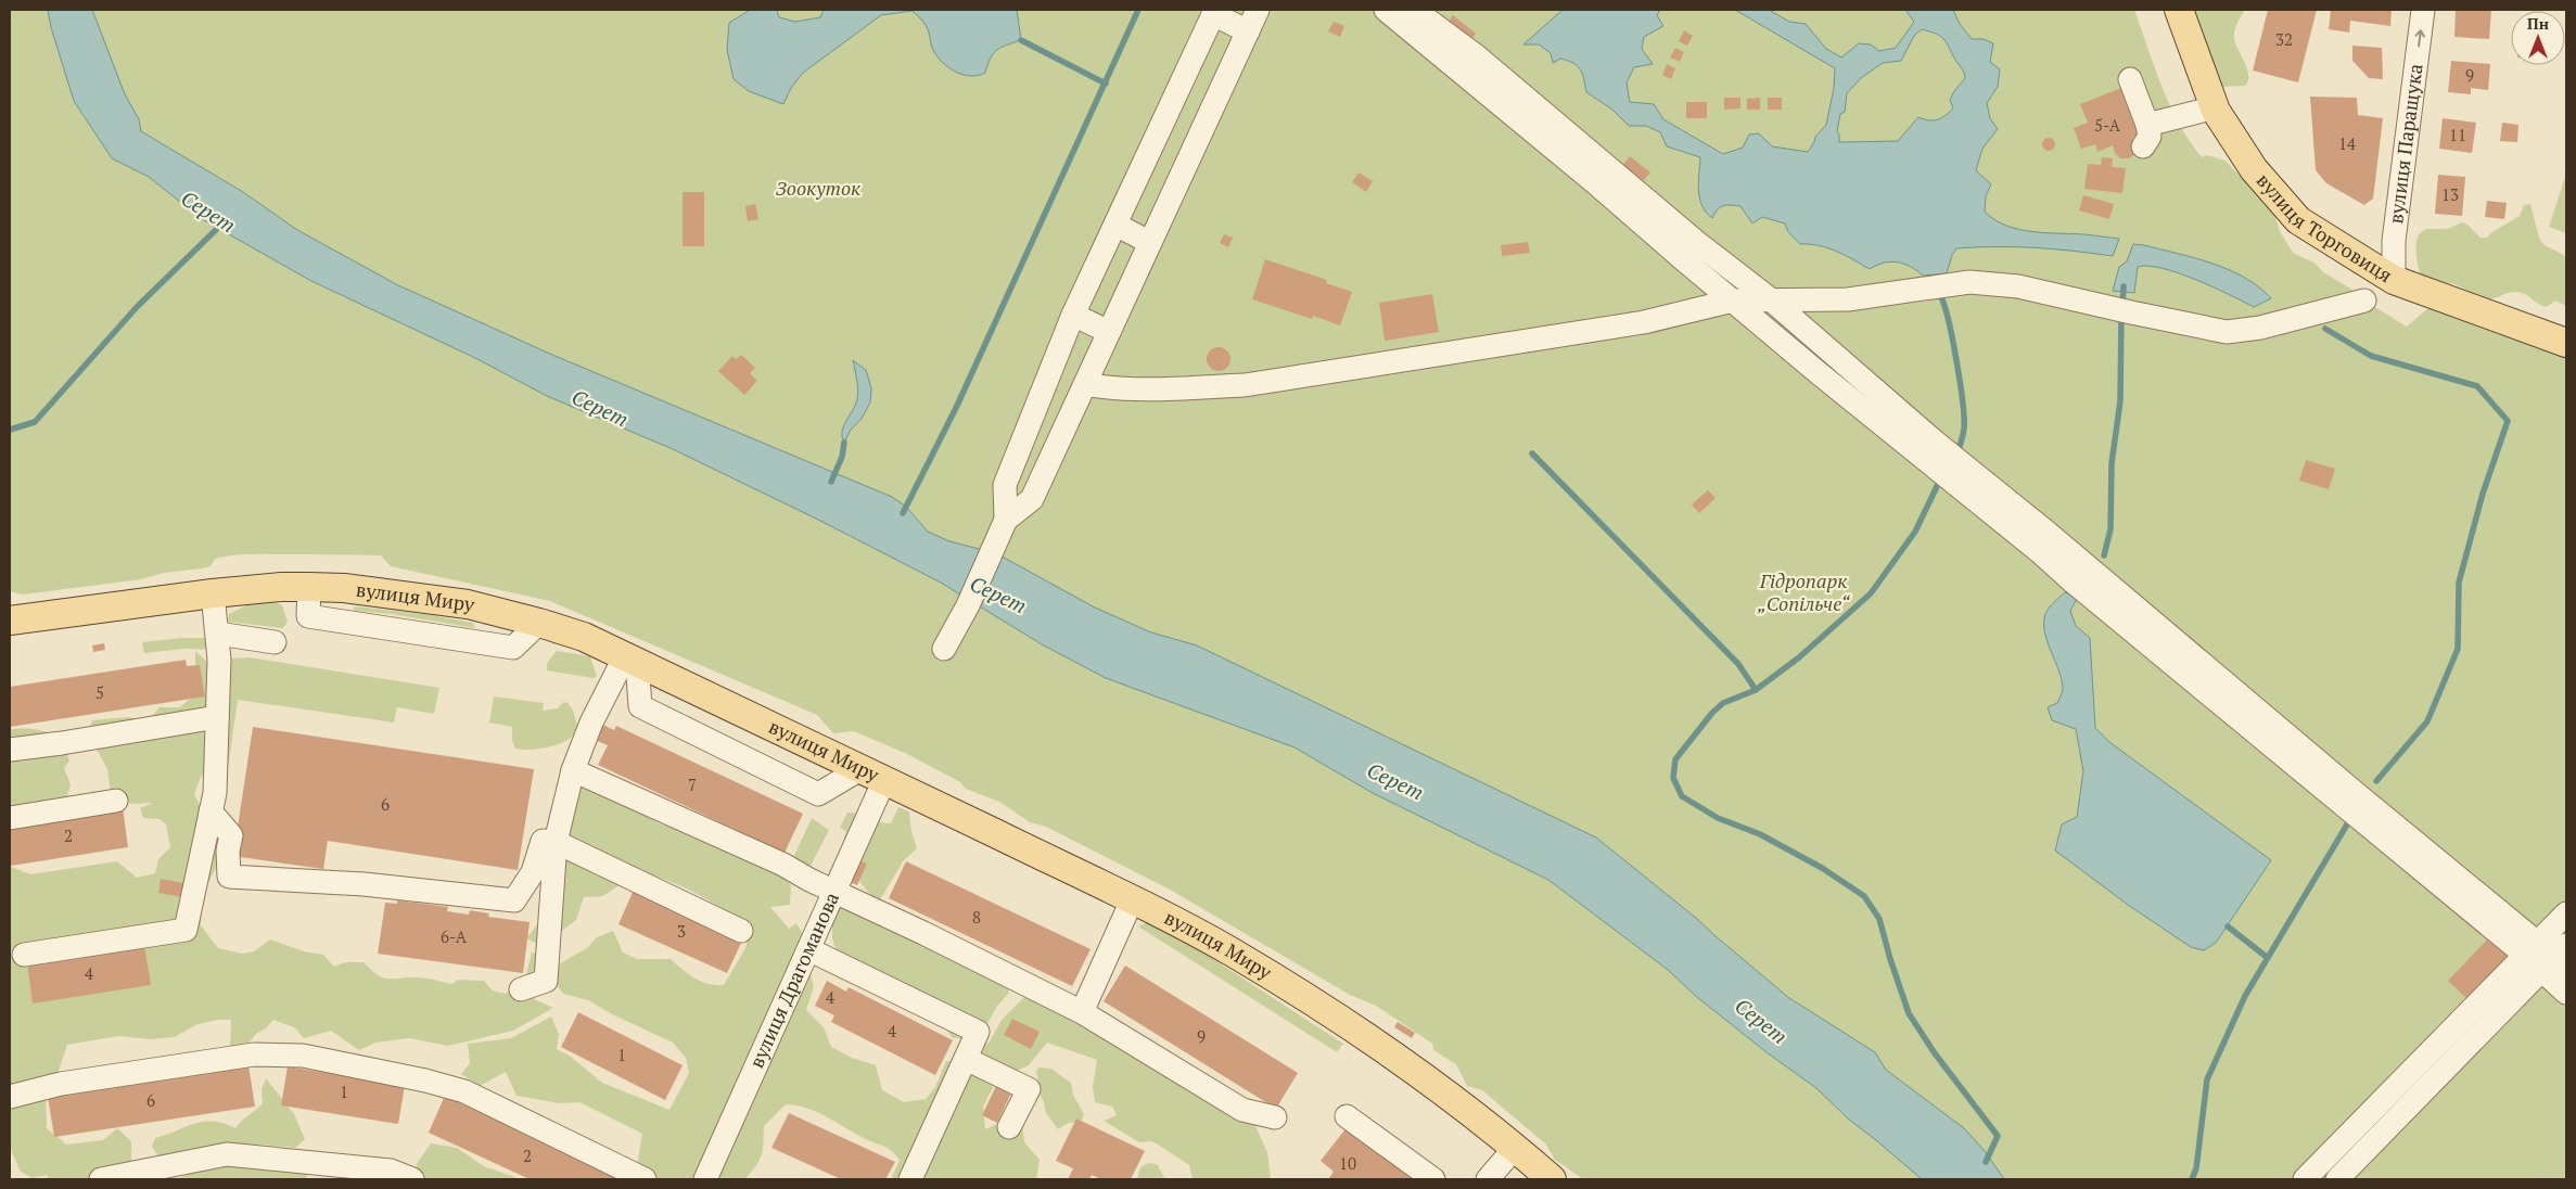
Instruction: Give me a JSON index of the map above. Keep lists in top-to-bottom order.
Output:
{
  "streets": {
    "main road": ["вулиця Торговиця", "вулиця Миру"],
    "street": ["вулиця Паращука", "вулиця Драгоманова"]
  },
  "crossings": [
    ["вулиця Паращука", "вулиця Торговиця"],
    ["вулиця Миру", "вулиця Драгоманова"]
  ],
  "one_way": ["вулиця Паращука"],
  "water": ["Серет"],
  "parks": ["Зоокуток", "Гідропарк „Сопільче“"],
  "house_numbers": [
    "32",
    "9",
    "5-А",
    "11",
    "14",
    "13",
    "5",
    "7",
    "6",
    "2",
    "8",
    "3",
    "6-А",
    "4",
    "4",
    "4",
    "9",
    "1",
    "1",
    "6",
    "2",
    "10"
  ],
  "north": "top"
}
